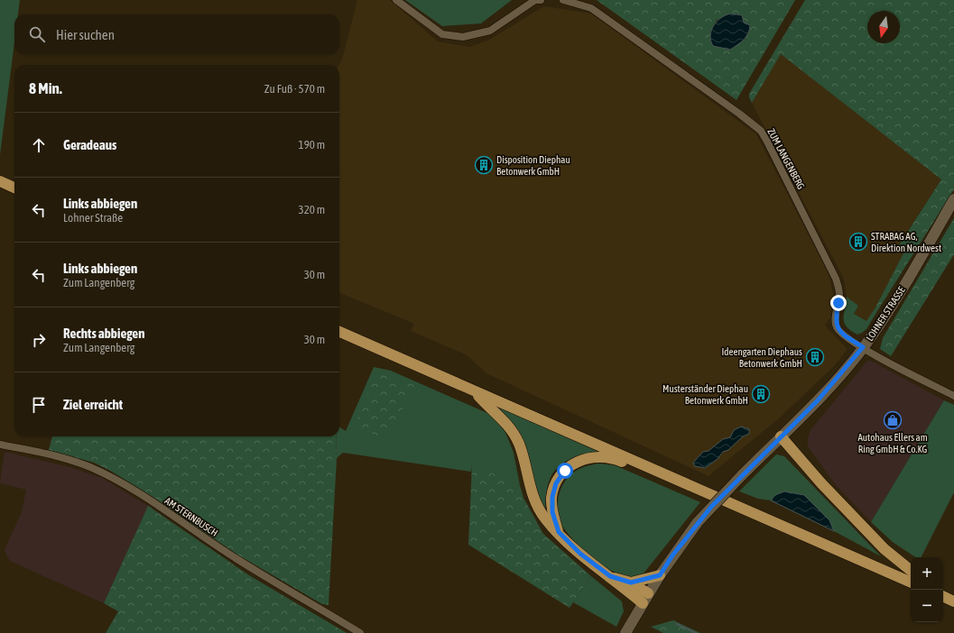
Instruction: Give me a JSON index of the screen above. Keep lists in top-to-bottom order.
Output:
{
  "streets": {
    "main road": ["LOHNER STRASSE"],
    "street": ["ZUM LANGENBERG", "AM STERNBUSCH"]
  },
  "crossings": [
    ["ZUM LANGENBERG", "LOHNER STRASSE"]
  ],
  "places": {
    "building": [
      "Disposition Diephau Betonwerk GmbH",
      "STRABAG AG, Direktion Nordwest",
      "Ideengarten Diephaus Betonwerk GmbH",
      "Musterständer Diephau Betonwerk GmbH"
    ],
    "shop": ["Autohaus Ellers am Ring GmbH & Co.KG"]
  },
  "north": "bottom",
  "page": {
    "search": "Hier suchen",
    "heading": ["8 Min.", "Zu Fuß · 570 m"],
    "list": [
      ["Geradeaus", "190 m"],
      ["Links abbiegen", "Lohner Straße", "320 m"],
      ["Links abbiegen", "Zum Langenberg", "30 m"],
      ["Rechts abbiegen", "Zum Langenberg", "30 m"],
      "Ziel erreicht"
    ],
    "map_buttons": ["+", "−"]
  }
}
